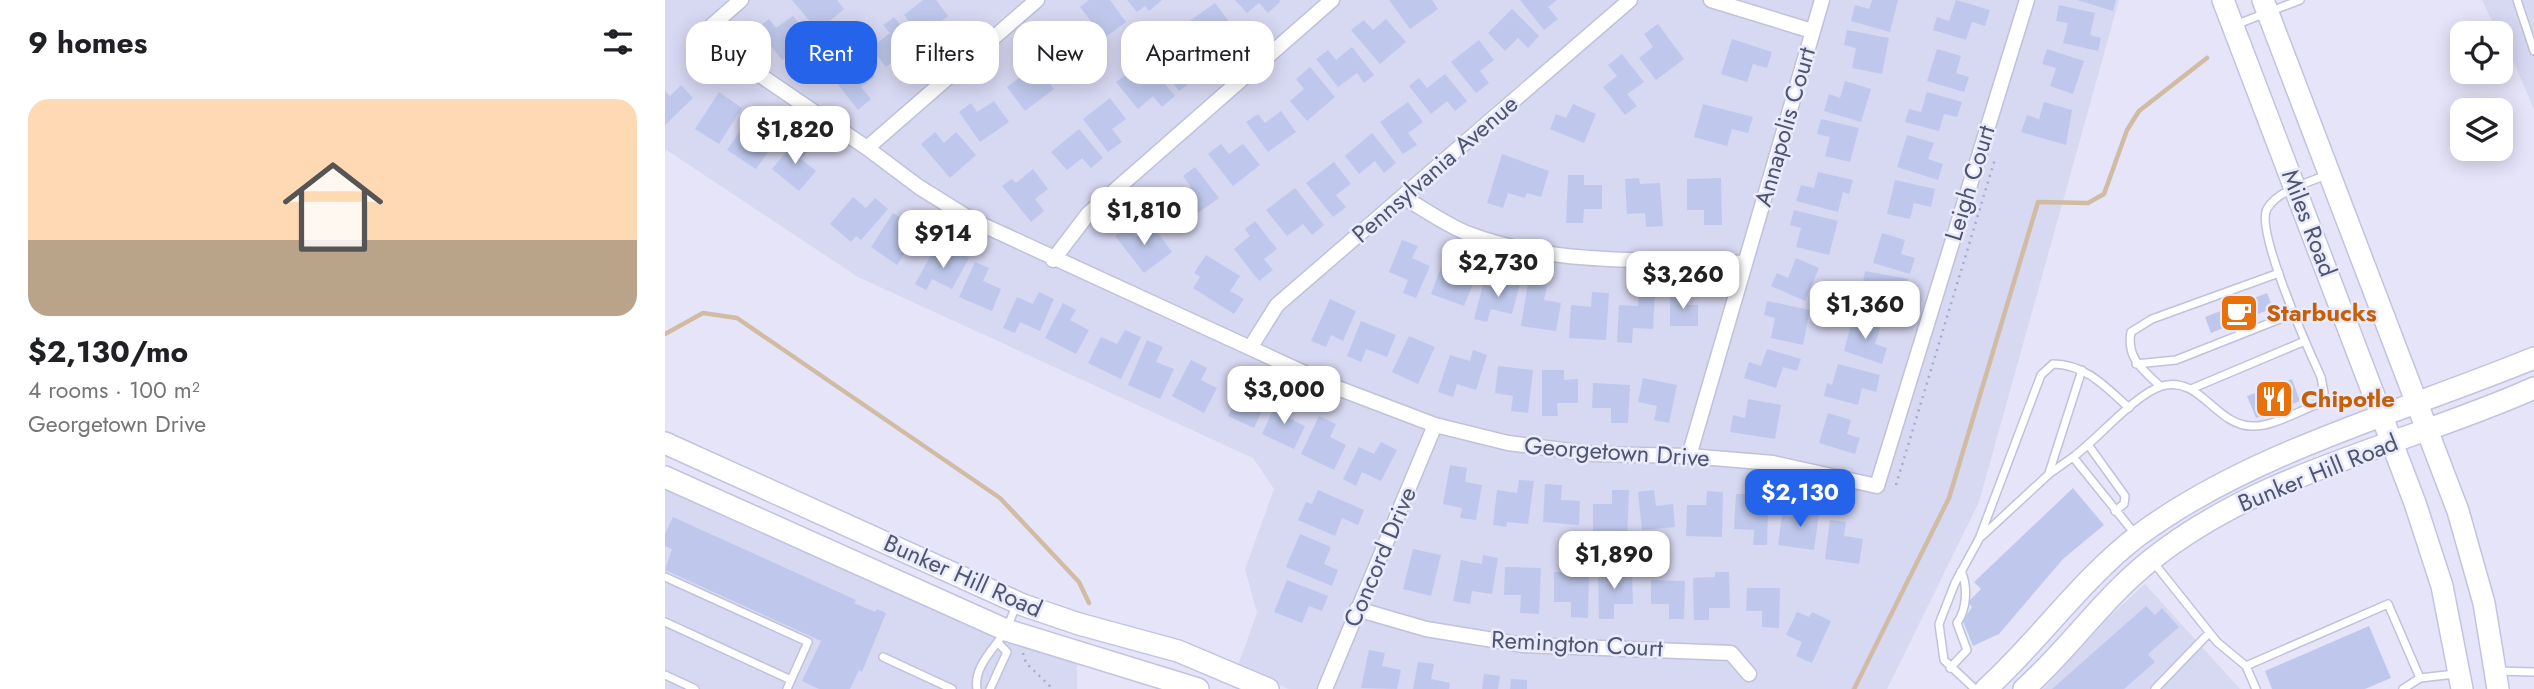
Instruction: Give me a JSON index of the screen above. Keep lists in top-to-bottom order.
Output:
{
  "streets": {
    "main road": ["Miles Road", "Bunker Hill Road"],
    "street": [
      "Annapolis Court",
      "Pennsylvania Avenue",
      "Leigh Court",
      "Georgetown Drive",
      "Concord Drive",
      "Remington Court"
    ]
  },
  "crossings": [
    ["Annapolis Court", "Georgetown Drive"],
    ["Pennsylvania Avenue", "Georgetown Drive"],
    ["Leigh Court", "Georgetown Drive"],
    ["Miles Road", "Bunker Hill Road"],
    ["Georgetown Drive", "Concord Drive"],
    ["Concord Drive", "Remington Court"]
  ],
  "places": {
    "cafe": ["Starbucks"],
    "restaurant": ["Chipotle"]
  },
  "page": {
    "heading": "9 homes",
    "chip": [
      "Buy",
      "Rent",
      "Filters",
      "New",
      "Apartment"
    ],
    "list": [
      {
        "name": "$2,130/mo",
        "note": "4 rooms · 100 m² · Georgetown Drive"
      }
    ],
    "price": [
      "$1,820",
      "$1,810",
      "$914",
      "$2,730",
      "$3,260",
      "$1,360",
      "$3,000",
      "$2,130",
      "$1,890"
    ]
  }
}
